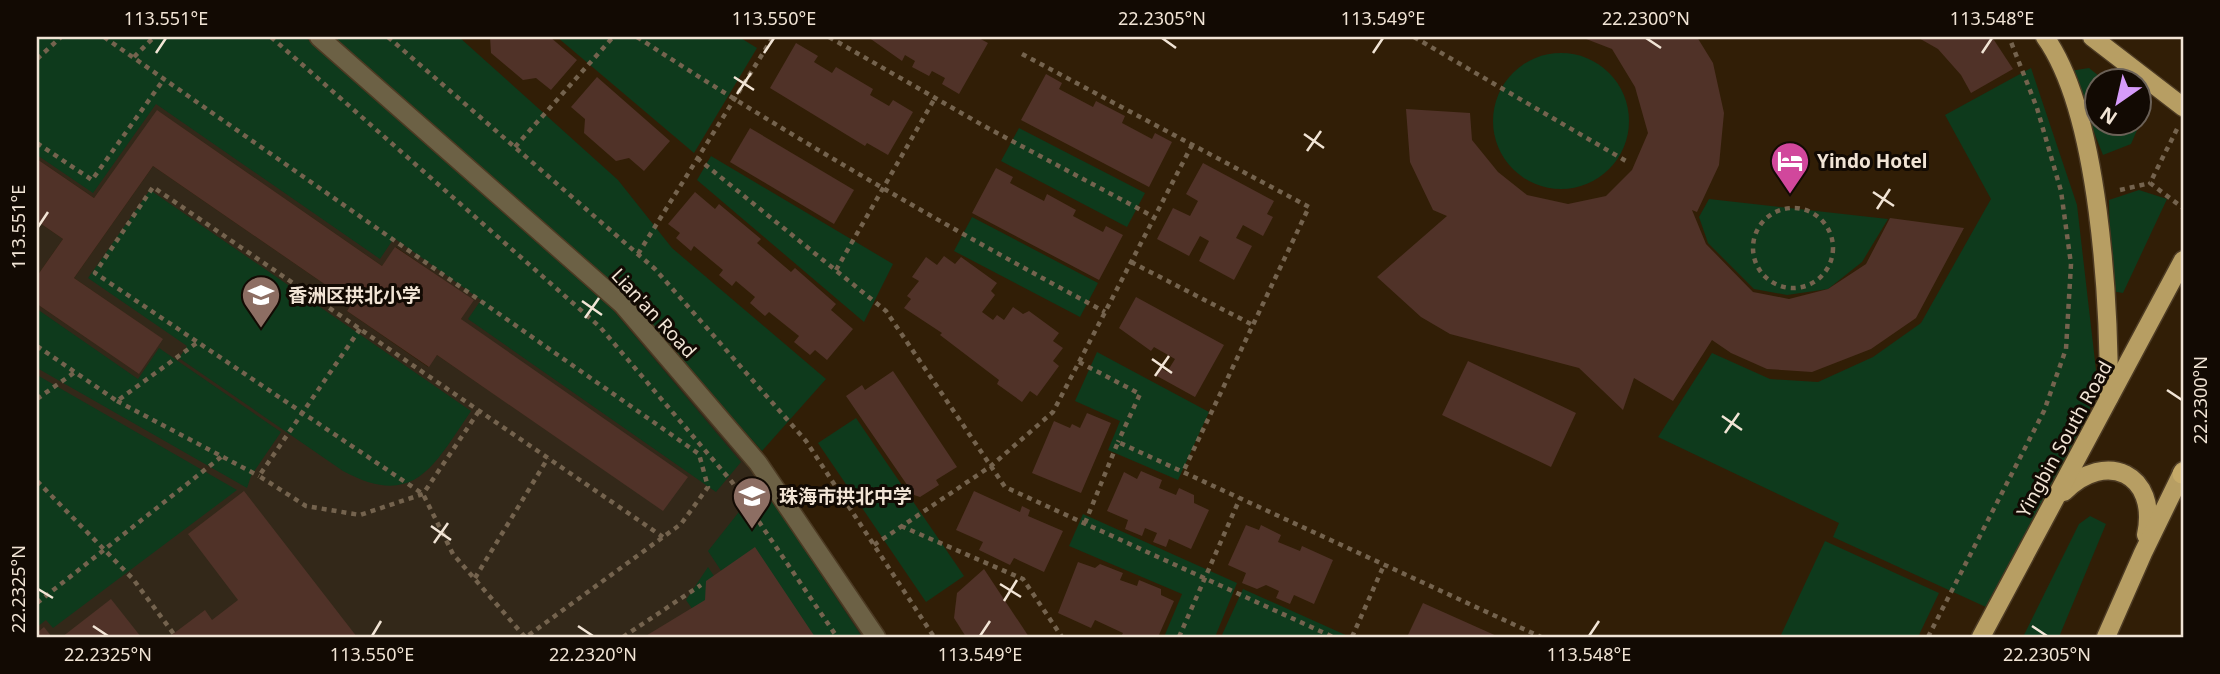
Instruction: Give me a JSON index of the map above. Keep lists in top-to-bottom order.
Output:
{
  "streets": {
    "main road": ["Yingbin South Road"],
    "street": ["Lian'an Road"]
  },
  "places": {
    "hotel": ["Yindo Hotel"],
    "school or university": ["香洲区拱北小学", "珠海市拱北中学"]
  },
  "north": "bottom left",
  "coordinates": [
    "113.551°E",
    "113.550°E",
    "22.2305°N",
    "113.549°E",
    "22.2300°N",
    "113.548°E",
    "22.2325°N",
    "22.2320°N"
  ]
}
